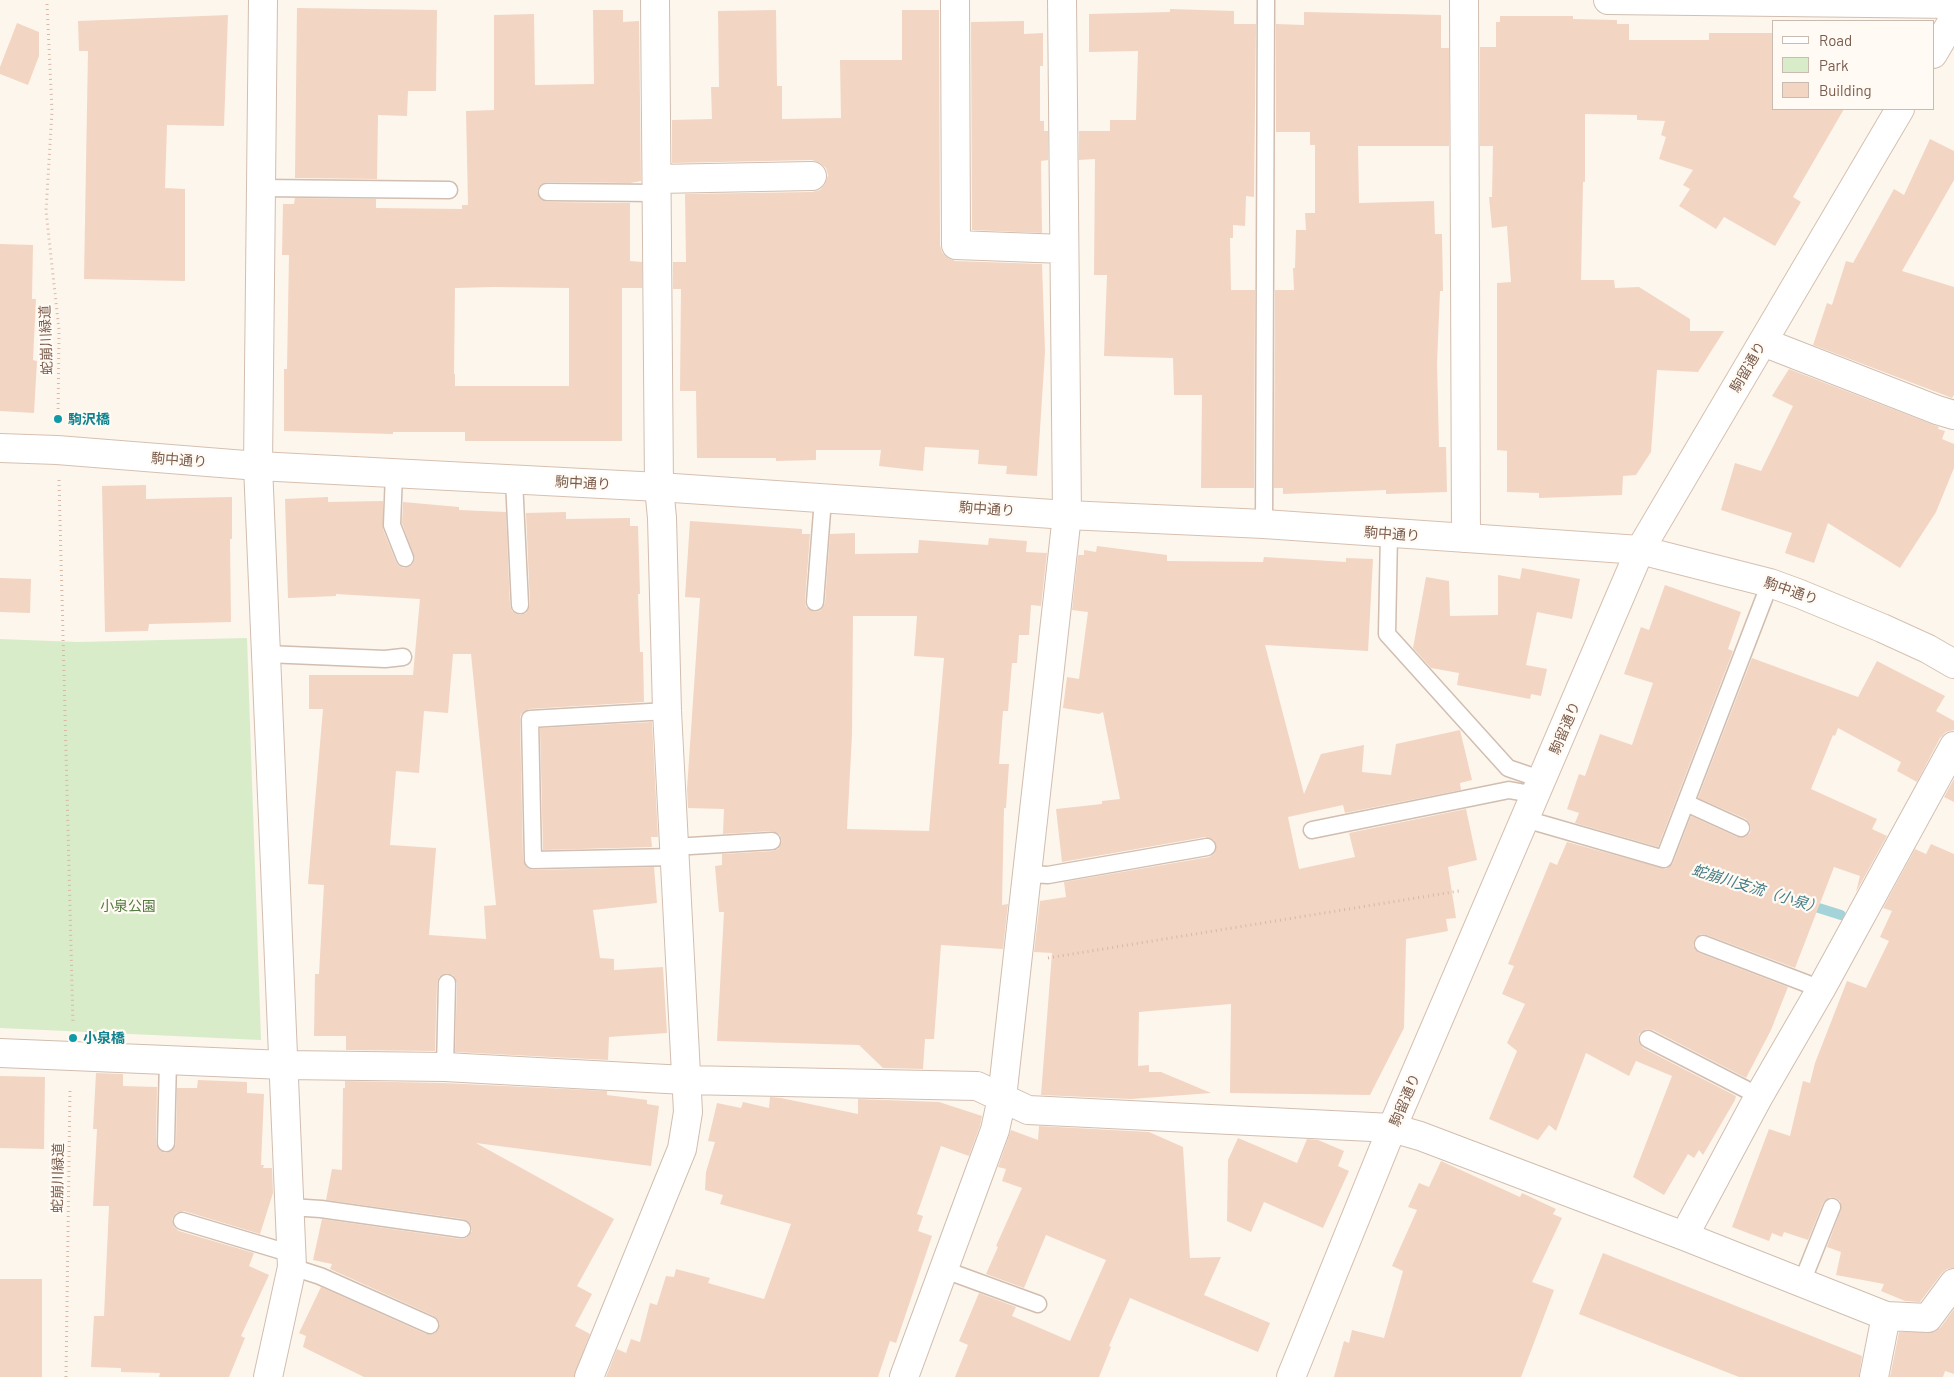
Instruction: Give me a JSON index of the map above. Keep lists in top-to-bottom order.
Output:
{
  "streets": {
    "street": ["駒留通り", "駒中通り"],
    "path": ["蛇崩川緑道"]
  },
  "crossings": [
    ["蛇崩川緑道", "駒中通り"],
    ["駒留通り", "駒中通り"]
  ],
  "water": ["蛇崩川支流（小泉）"],
  "parks": ["小泉公園"],
  "places": ["駒沢橋", "小泉橋"],
  "legend": ["Road", "Park", "Building"]
}
